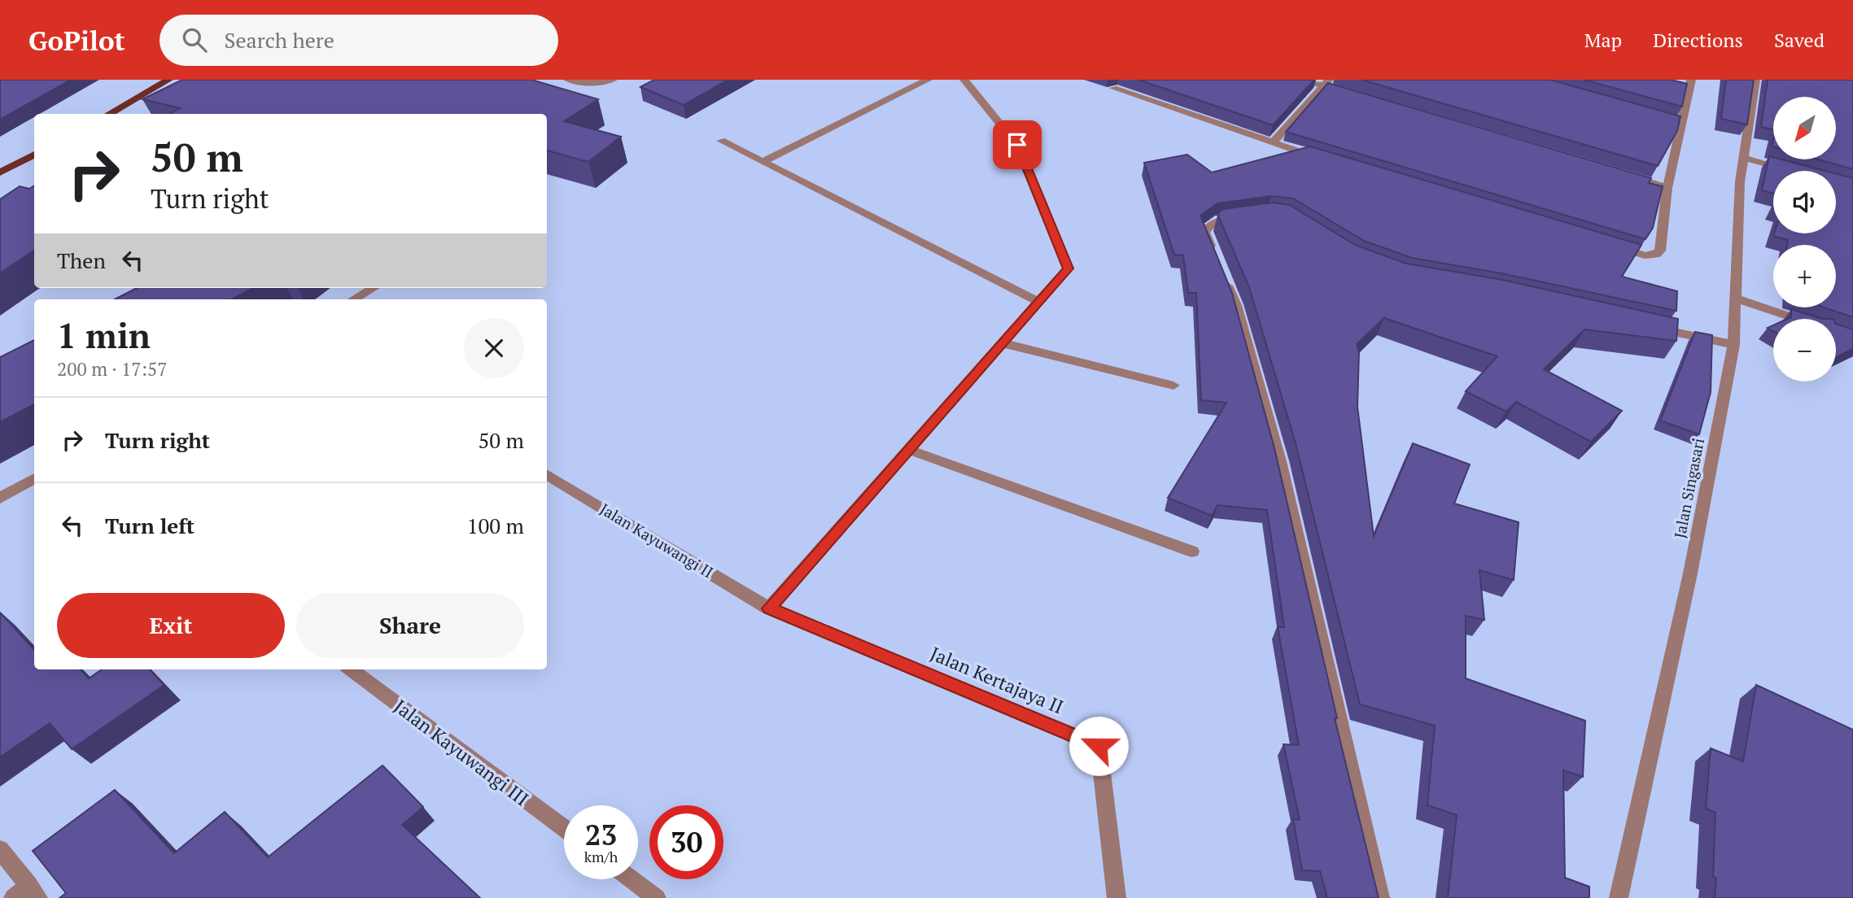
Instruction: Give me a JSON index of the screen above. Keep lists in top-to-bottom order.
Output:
{
  "streets": {
    "street": [
      "Jalan Singasari",
      "Jalan Kayuwangi II",
      "Jalan Kertajaya II",
      "Jalan Kayuwangi III"
    ]
  },
  "crossings": [
    ["Jalan Kayuwangi II", "Jalan Kertajaya II"]
  ],
  "north": "bottom left",
  "page": {
    "header": "GoPilot",
    "search": "Search here",
    "nav": ["Map", "Directions", "Saved"],
    "map_buttons": ["+", "−"],
    "turn": ["50 m", "Turn right"],
    "then": "Then",
    "heading": ["1 min", "200 m · 17:57"],
    "list": [
      {
        "name": "Turn right",
        "value": "50 m"
      },
      {
        "name": "Turn left",
        "value": "100 m"
      }
    ],
    "buttons": ["Exit", "Share"],
    "speed": "23 km/h",
    "limit": "30"
  }
}
